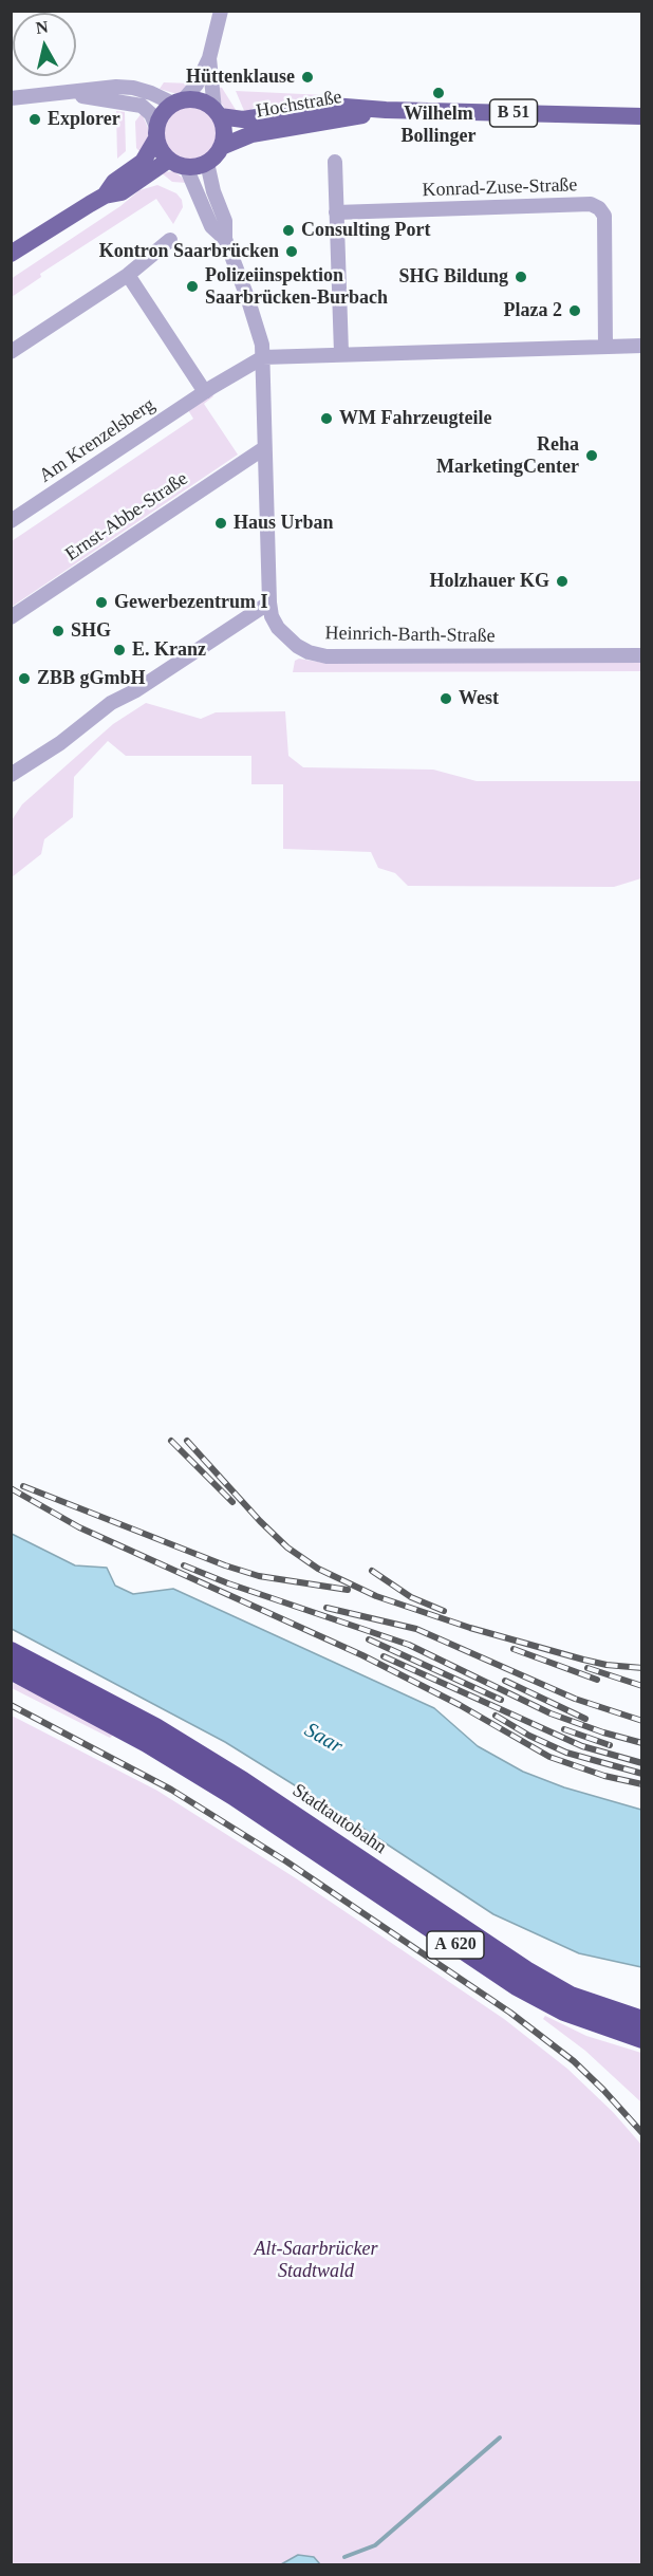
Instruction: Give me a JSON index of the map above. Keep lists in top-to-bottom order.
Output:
{
  "streets": {
    "highway": ["Stadtautobahn", "A 620"],
    "main road": ["Hochstraße", "B 51"],
    "street": [
      "Konrad-Zuse-Straße",
      "Am Krenzelsberg",
      "Ernst-Abbe-Straße",
      "Heinrich-Barth-Straße"
    ]
  },
  "crossings": [
    ["Hochstraße", "B 51"],
    ["Hochstraße", "Heinrich-Barth-Straße"],
    ["B 51", "Heinrich-Barth-Straße"],
    ["Am Krenzelsberg", "Heinrich-Barth-Straße"],
    ["Ernst-Abbe-Straße", "Heinrich-Barth-Straße"]
  ],
  "water": ["Saar"],
  "parks": ["Alt-Saarbrücker Stadtwald"],
  "places": [
    "Hüttenklause",
    "Wilhelm Bollinger",
    "Explorer",
    "Consulting Port",
    "Kontron Saarbrücken",
    "SHG Bildung",
    "Polizeiinspektion Saarbrücken-Burbach",
    "Plaza 2",
    "WM Fahrzeugteile",
    "Reha MarketingCenter",
    "Haus Urban",
    "Holzhauer KG",
    "Gewerbezentrum I",
    "SHG",
    "E. Kranz",
    "ZBB gGmbH",
    "West"
  ],
  "north": "top"
}
